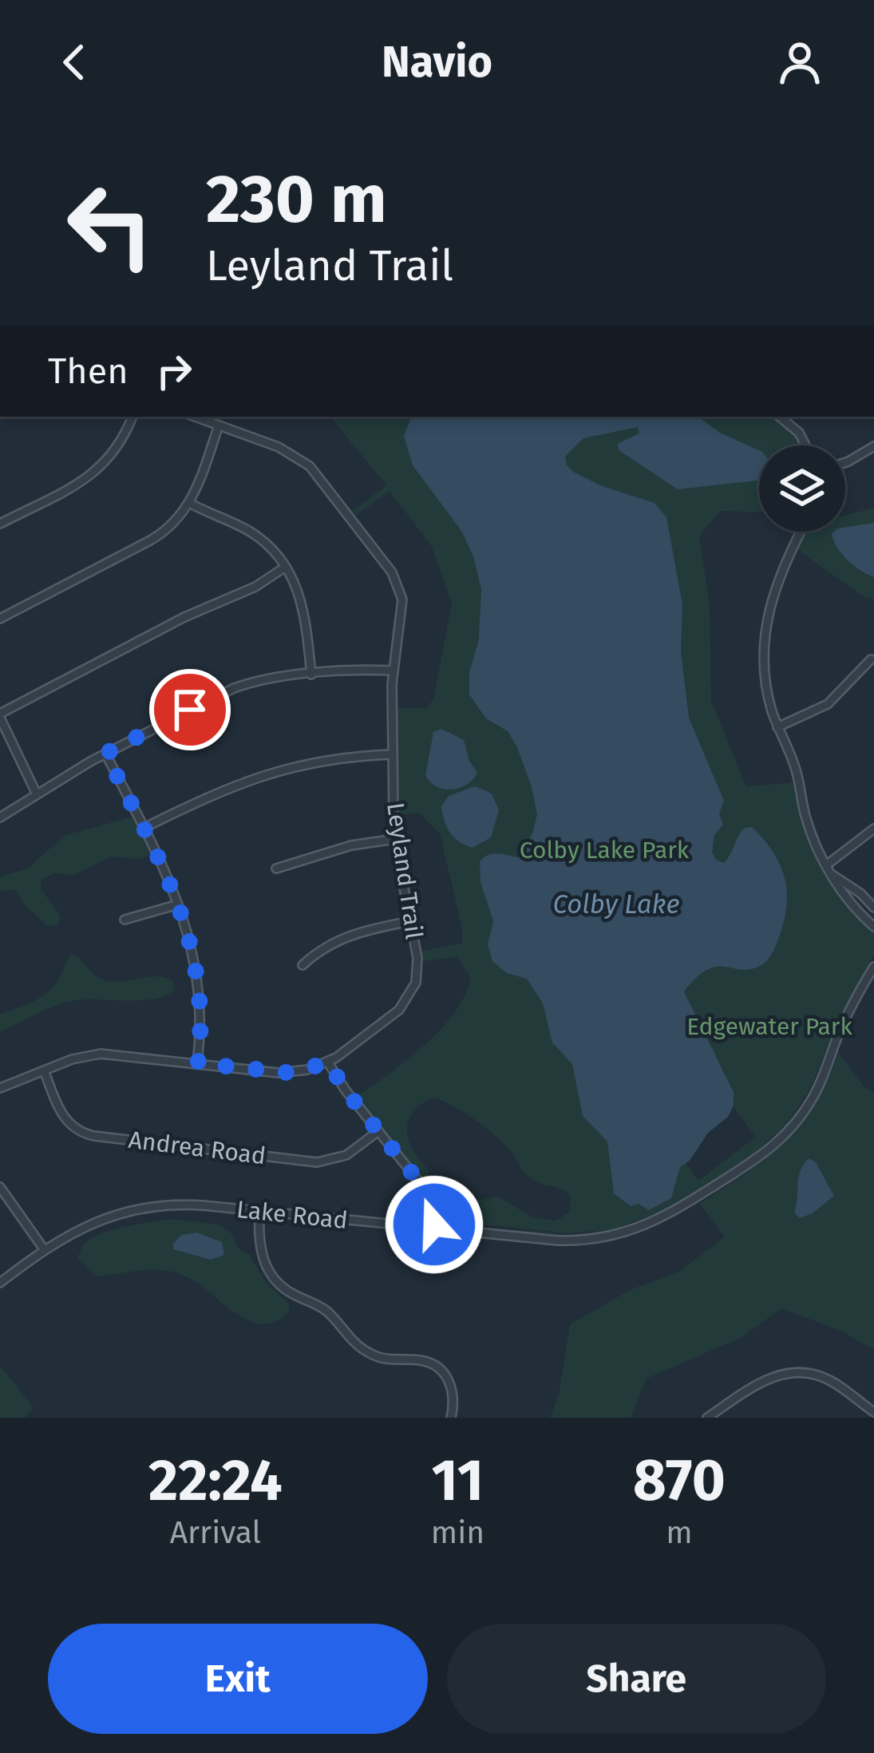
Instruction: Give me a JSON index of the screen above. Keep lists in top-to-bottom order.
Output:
{
  "streets": {
    "street": ["Leyland Trail", "Andrea Road", "Lake Road"]
  },
  "crossings": [
    ["Leyland Trail", "Andrea Road"]
  ],
  "water": ["Colby Lake"],
  "parks": ["Colby Lake Park", "Edgewater Park"],
  "page": {
    "header": "Navio",
    "turn": ["230 m", "Leyland Trail"],
    "then": "Then",
    "eta": [
      "22:24",
      "Arrival",
      "11",
      "min",
      "870",
      "m"
    ],
    "buttons": ["Exit", "Share"]
  }
}
